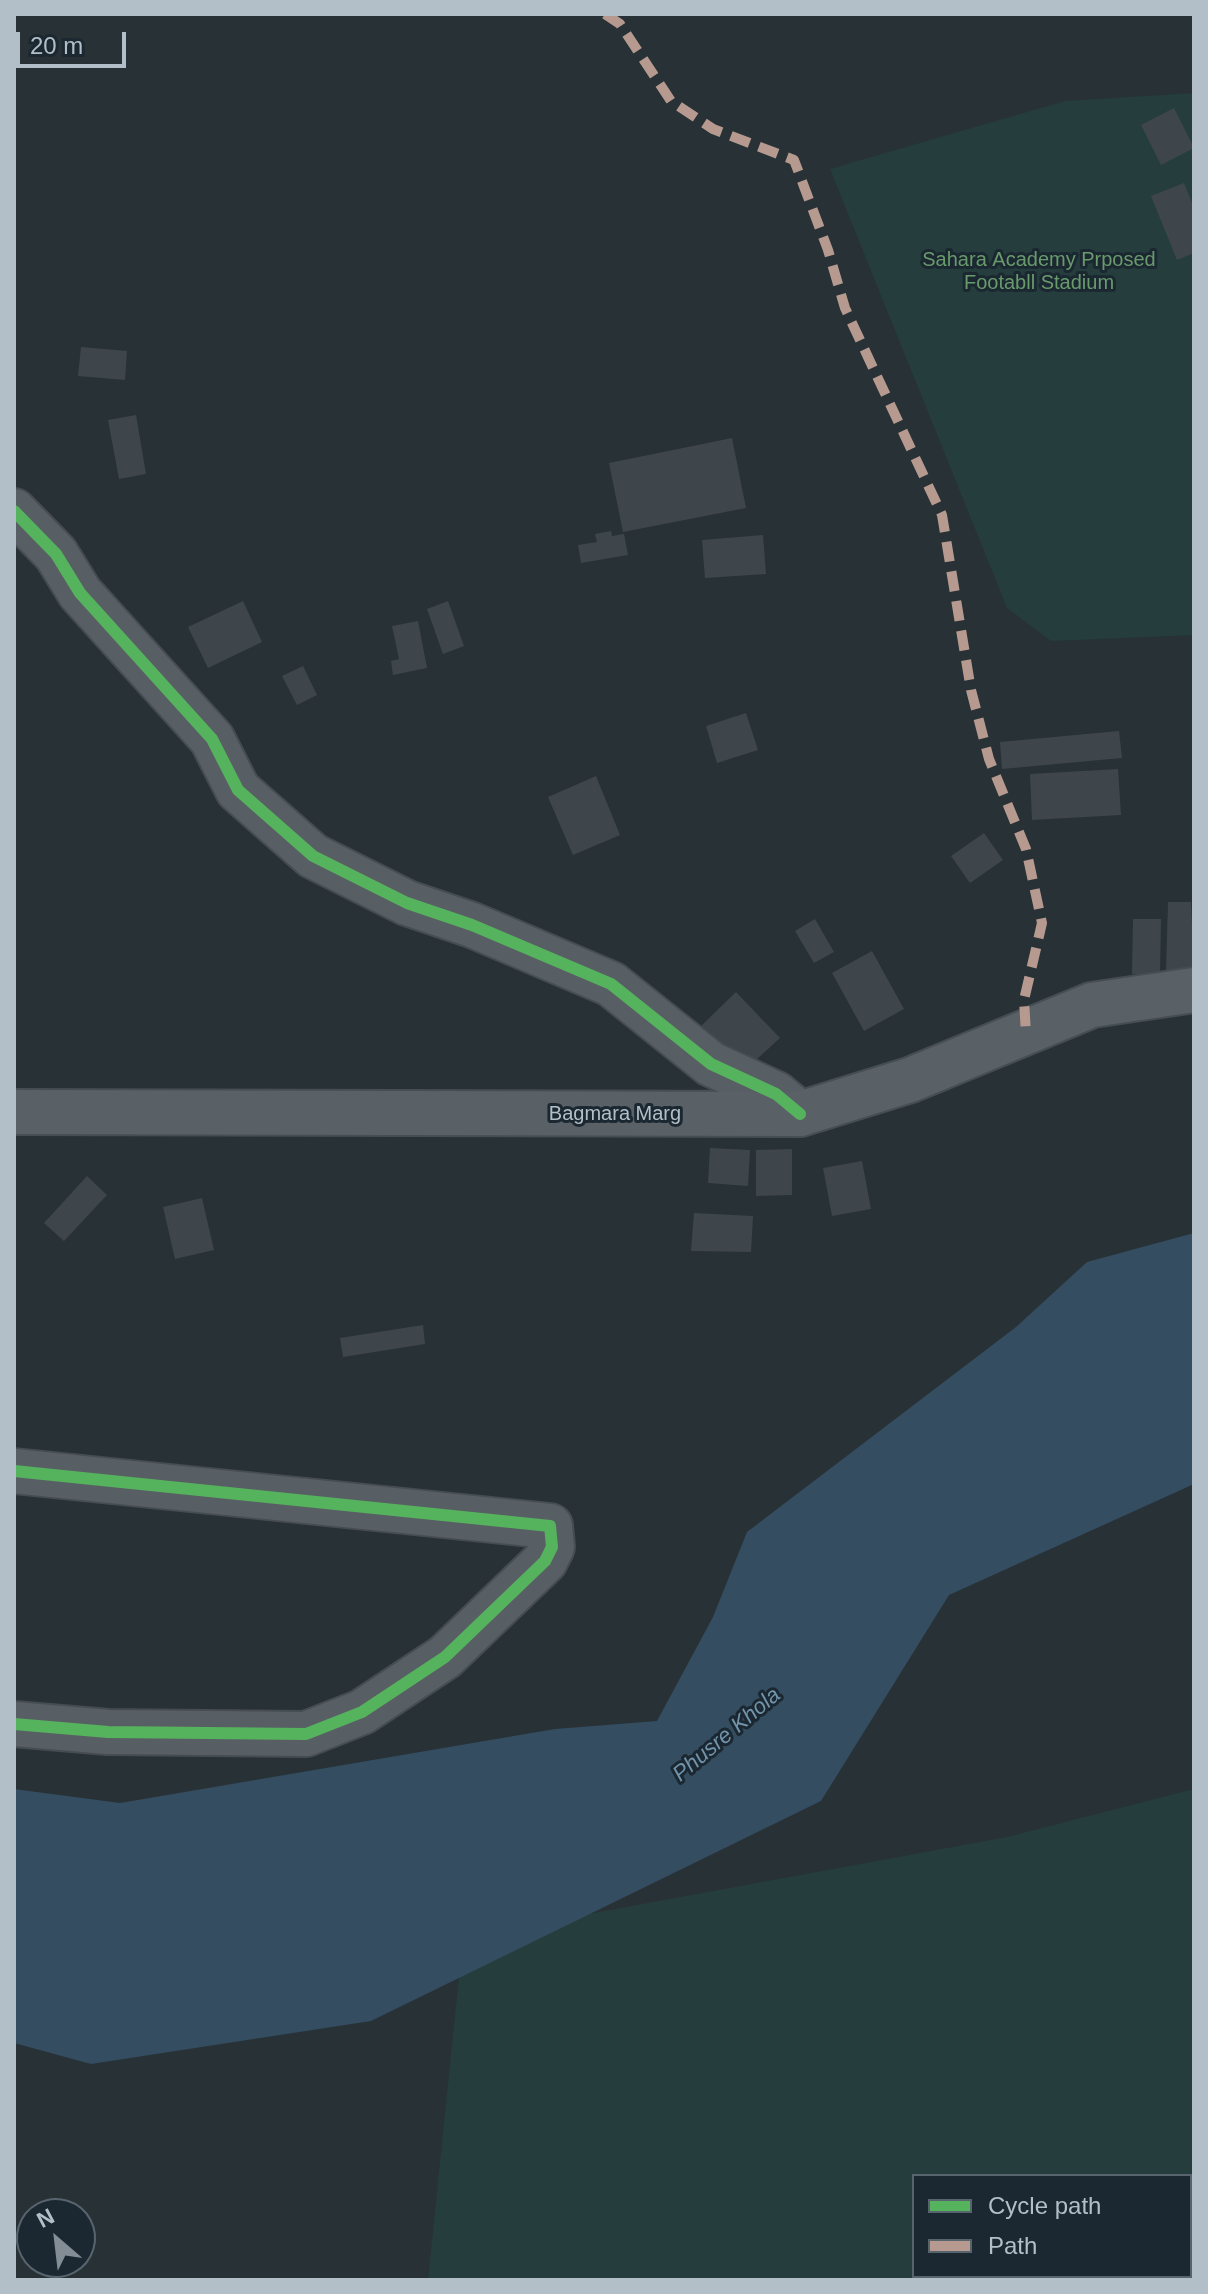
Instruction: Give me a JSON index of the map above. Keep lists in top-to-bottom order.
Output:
{
  "streets": {
    "main road": ["Bagmara Marg"]
  },
  "water": ["Phusre Khola"],
  "parks": ["Sahara Academy Prposed Footabll Stadium"],
  "legend": ["Cycle path", "Path"],
  "scale_bar": "20 m",
  "north": "top left"
}
